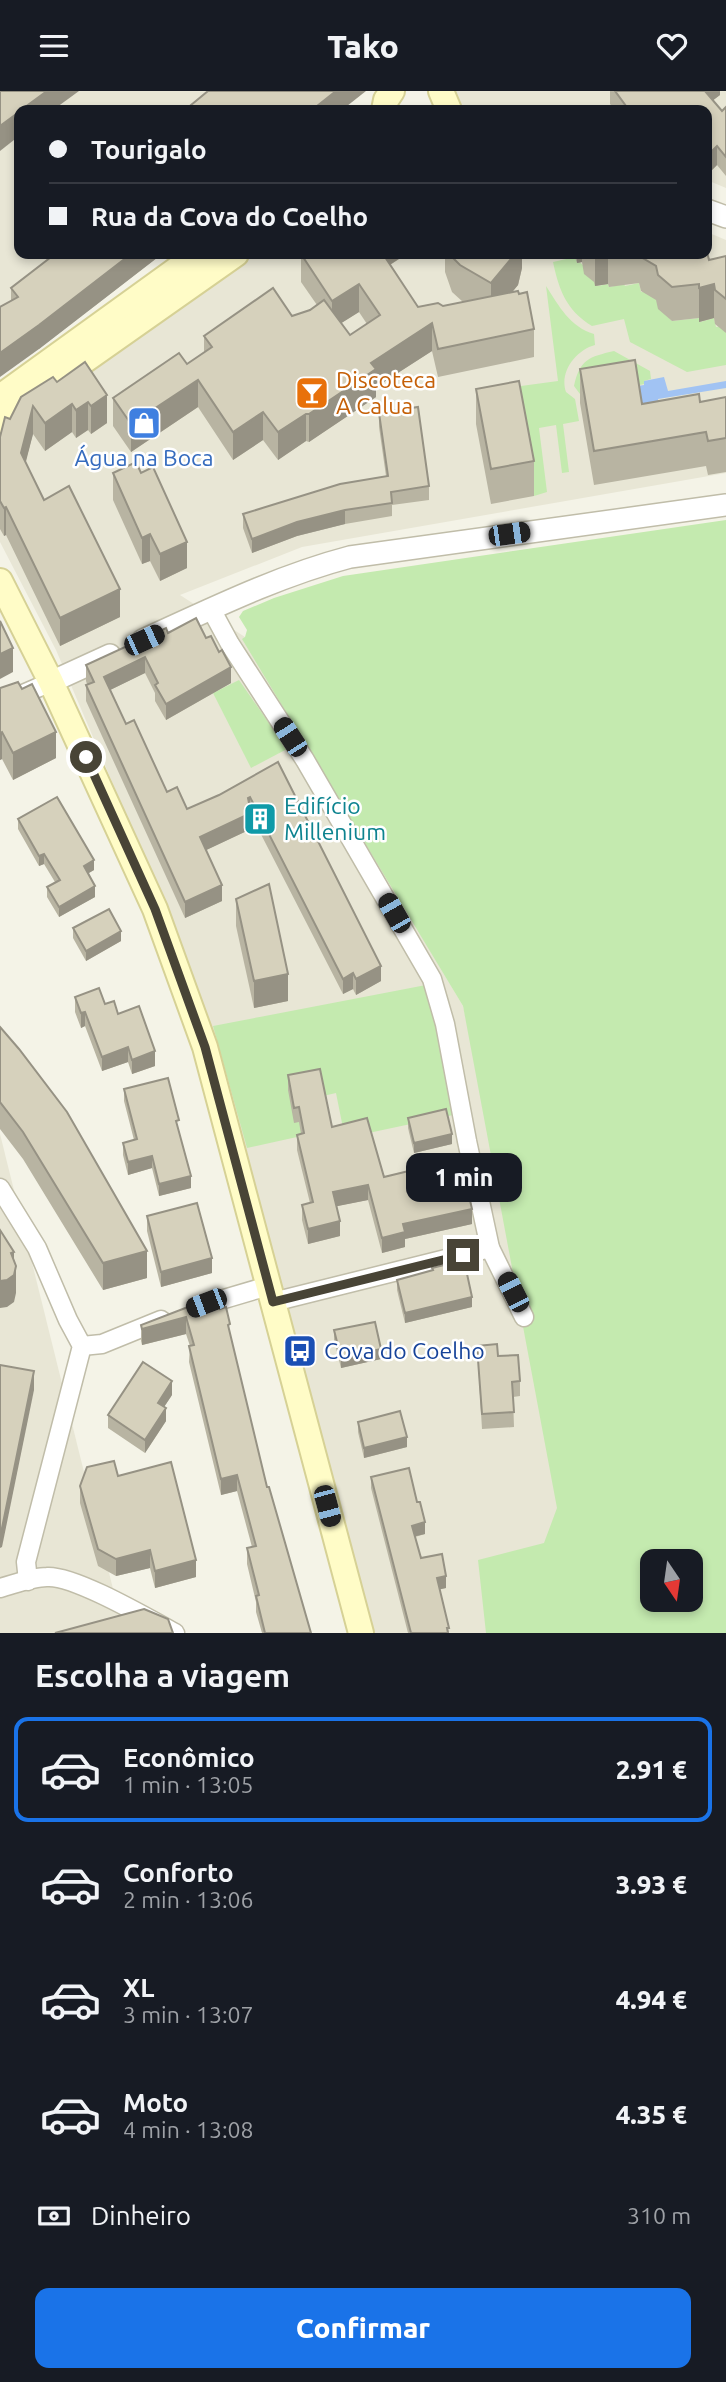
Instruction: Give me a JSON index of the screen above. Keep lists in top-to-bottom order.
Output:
{
  "places": {
    "bar": ["Discoteca A Calua"],
    "shop": ["Água na Boca"],
    "building": ["Edifício Millenium"],
    "bus stop": ["Cova do Coelho"]
  },
  "north": "bottom",
  "page": {
    "header": "Tako",
    "banner": ["Tourigalo", "Rua da Cova do Coelho"],
    "bubble": "1 min",
    "heading": "Escolha a viagem",
    "list": [
      {
        "name": "Econômico",
        "note": "1 min · 13:05",
        "value": "2.91 €"
      },
      {
        "name": "Conforto",
        "note": "2 min · 13:06",
        "value": "3.93 €"
      },
      {
        "name": "XL",
        "note": "3 min · 13:07",
        "value": "4.94 €"
      },
      {
        "name": "Moto",
        "note": "4 min · 13:08",
        "value": "4.35 €"
      }
    ],
    "pay": ["Dinheiro", "310 m"],
    "buttons": "Confirmar"
  }
}
